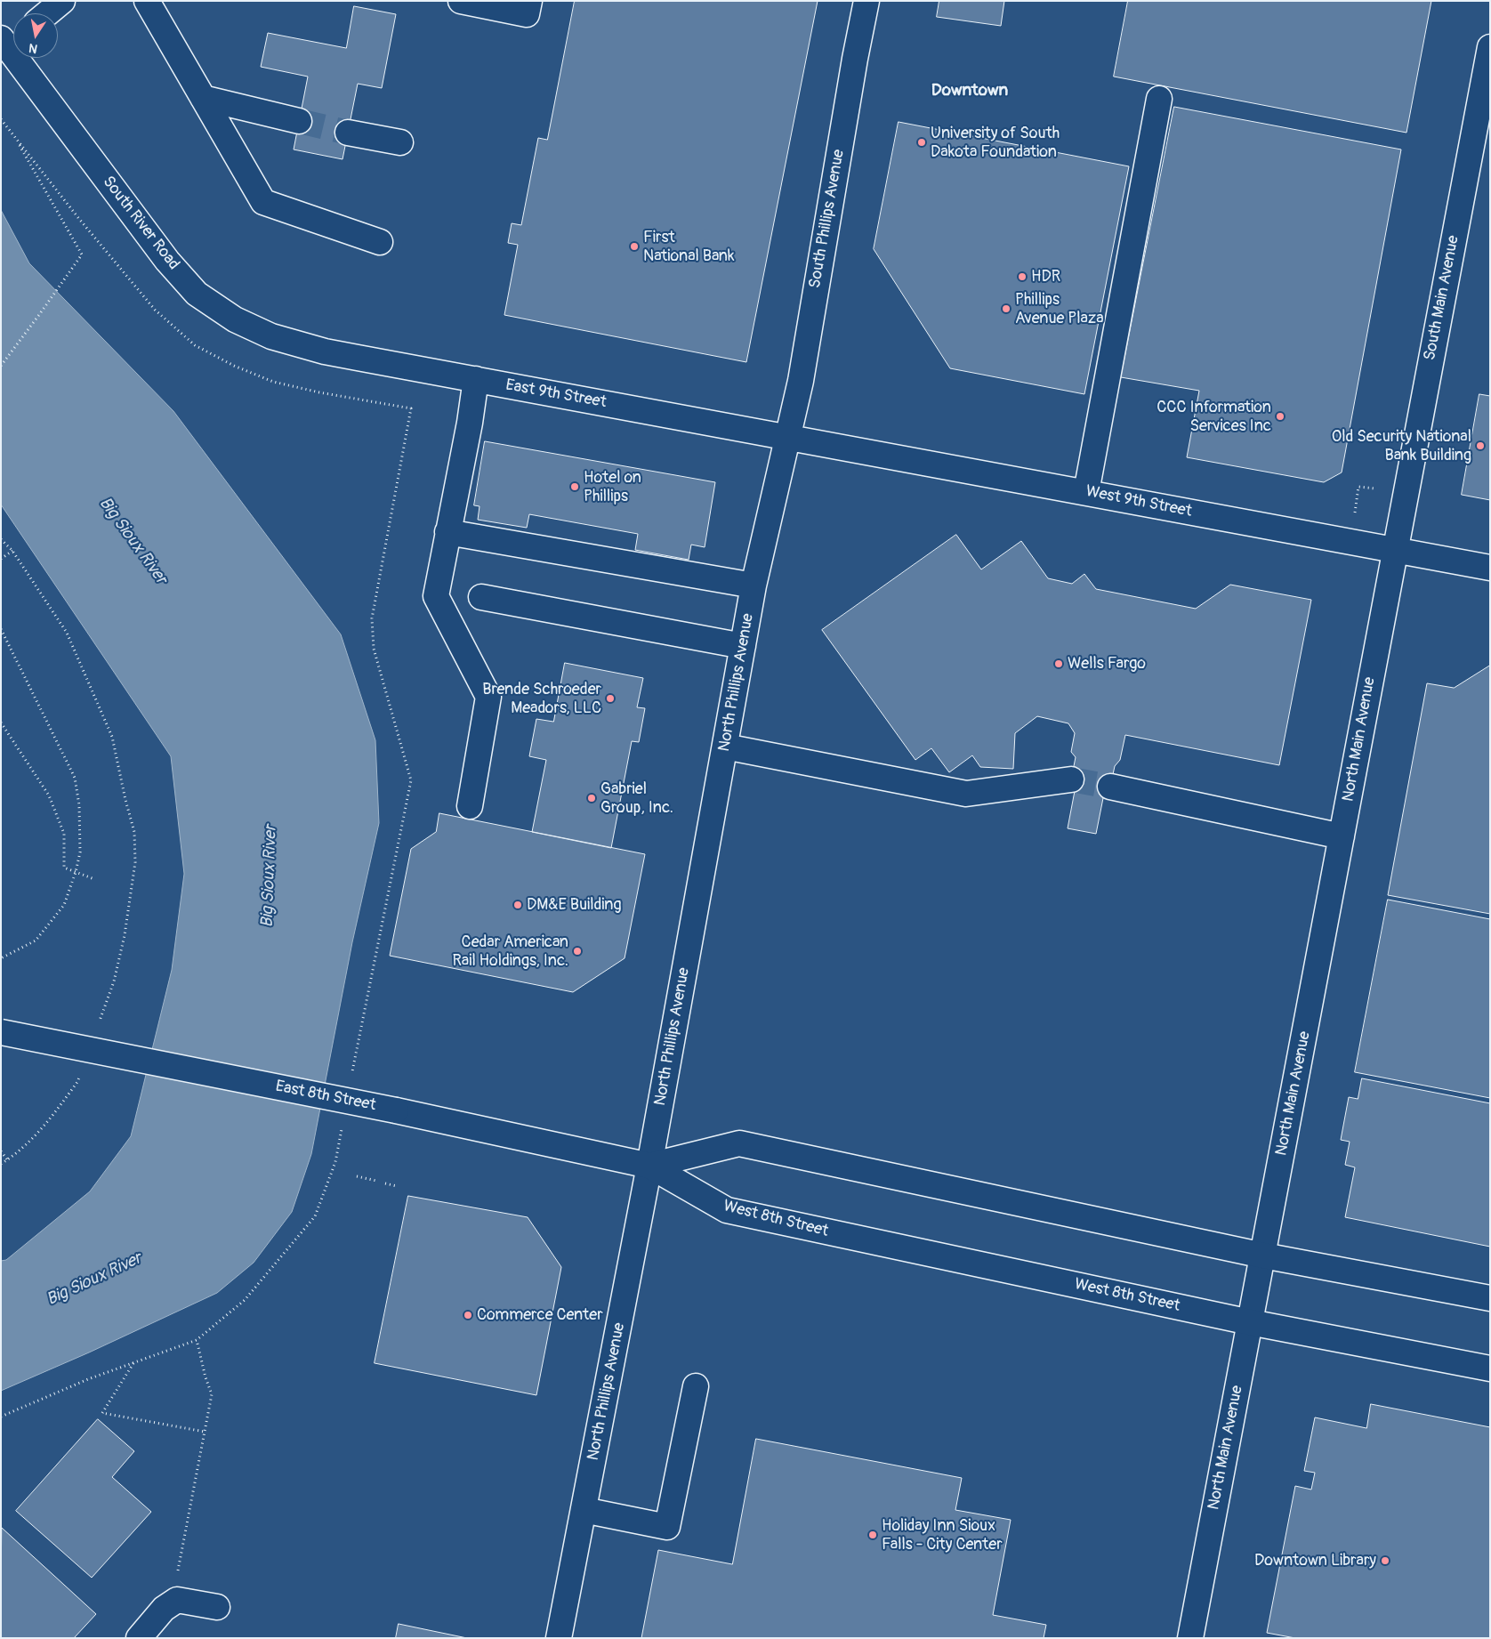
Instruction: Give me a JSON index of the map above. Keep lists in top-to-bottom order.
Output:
{
  "streets": {
    "street": [
      "South Phillips Avenue",
      "South River Road",
      "South Main Avenue",
      "East 9th Street",
      "West 9th Street",
      "North Phillips Avenue",
      "North Main Avenue",
      "East 8th Street",
      "West 8th Street"
    ]
  },
  "crossings": [
    ["South Phillips Avenue", "East 9th Street"],
    ["South Phillips Avenue", "West 9th Street"],
    ["South Phillips Avenue", "North Phillips Avenue"],
    ["South River Road", "East 9th Street"],
    ["South Main Avenue", "West 9th Street"],
    ["South Main Avenue", "North Main Avenue"],
    ["East 9th Street", "West 9th Street"],
    ["East 9th Street", "North Phillips Avenue"],
    ["West 9th Street", "North Phillips Avenue"],
    ["West 9th Street", "North Main Avenue"],
    ["North Phillips Avenue", "East 8th Street"],
    ["North Phillips Avenue", "West 8th Street"],
    ["North Main Avenue", "West 8th Street"],
    ["East 8th Street", "West 8th Street"]
  ],
  "districts": ["Downtown"],
  "water": ["Big Sioux River"],
  "places": [
    "University of South Dakota Foundation",
    "First National Bank",
    "HDR",
    "Phillips Avenue Plaza",
    "CCC Information Services Inc",
    "Old Security National Bank Building",
    "Hotel on Phillips",
    "Wells Fargo",
    "Brende Schroeder Meadors, LLC",
    "Gabriel Group, Inc.",
    "DM&E Building",
    "Cedar American Rail Holdings, Inc.",
    "Commerce Center",
    "Holiday Inn Sioux Falls - City Center",
    "Downtown Library"
  ],
  "north": "bottom"
}
